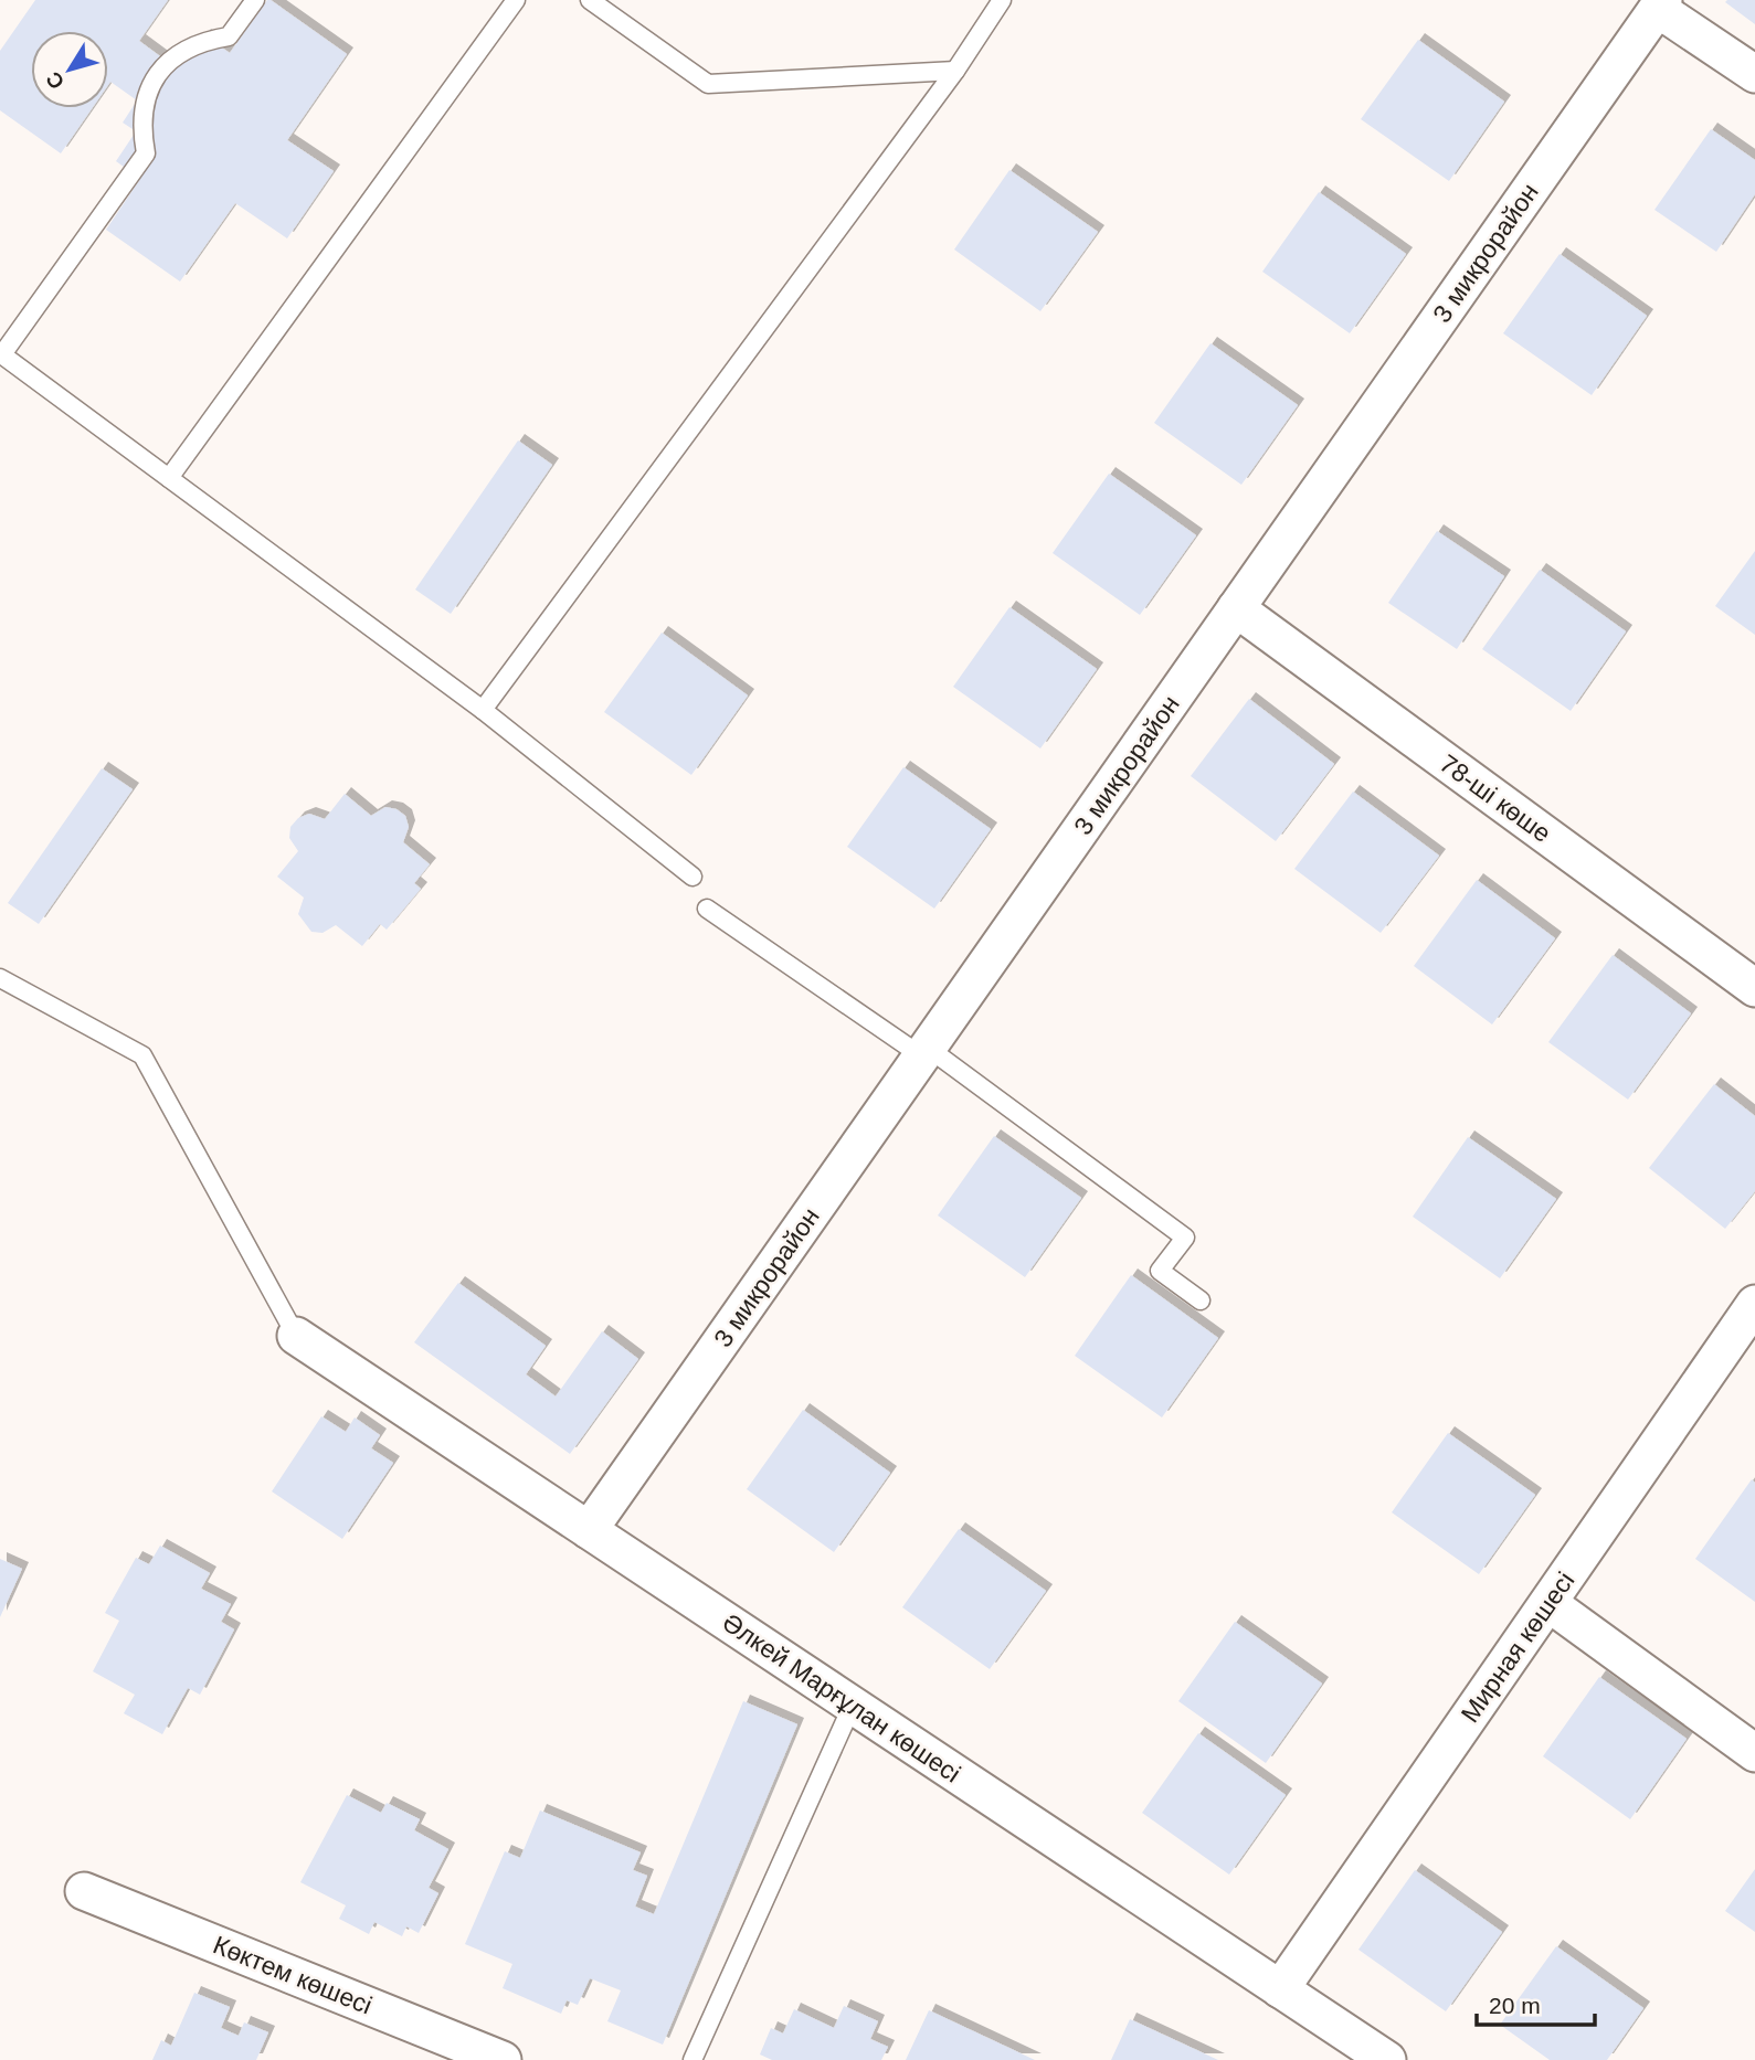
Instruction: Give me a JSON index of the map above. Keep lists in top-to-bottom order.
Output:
{
  "streets": {
    "street": [
      "3 микрорайон",
      "78-ші көше",
      "Мирная көшесі",
      "Әлкей Марғұлан көшесі",
      "Көктем көшесі"
    ]
  },
  "crossings": [
    ["3 микрорайон", "78-ші көше"],
    ["3 микрорайон", "Әлкей Марғұлан көшесі"],
    ["Мирная көшесі", "Әлкей Марғұлан көшесі"]
  ],
  "scale_bar": "20 m",
  "north": "bottom left"
}
